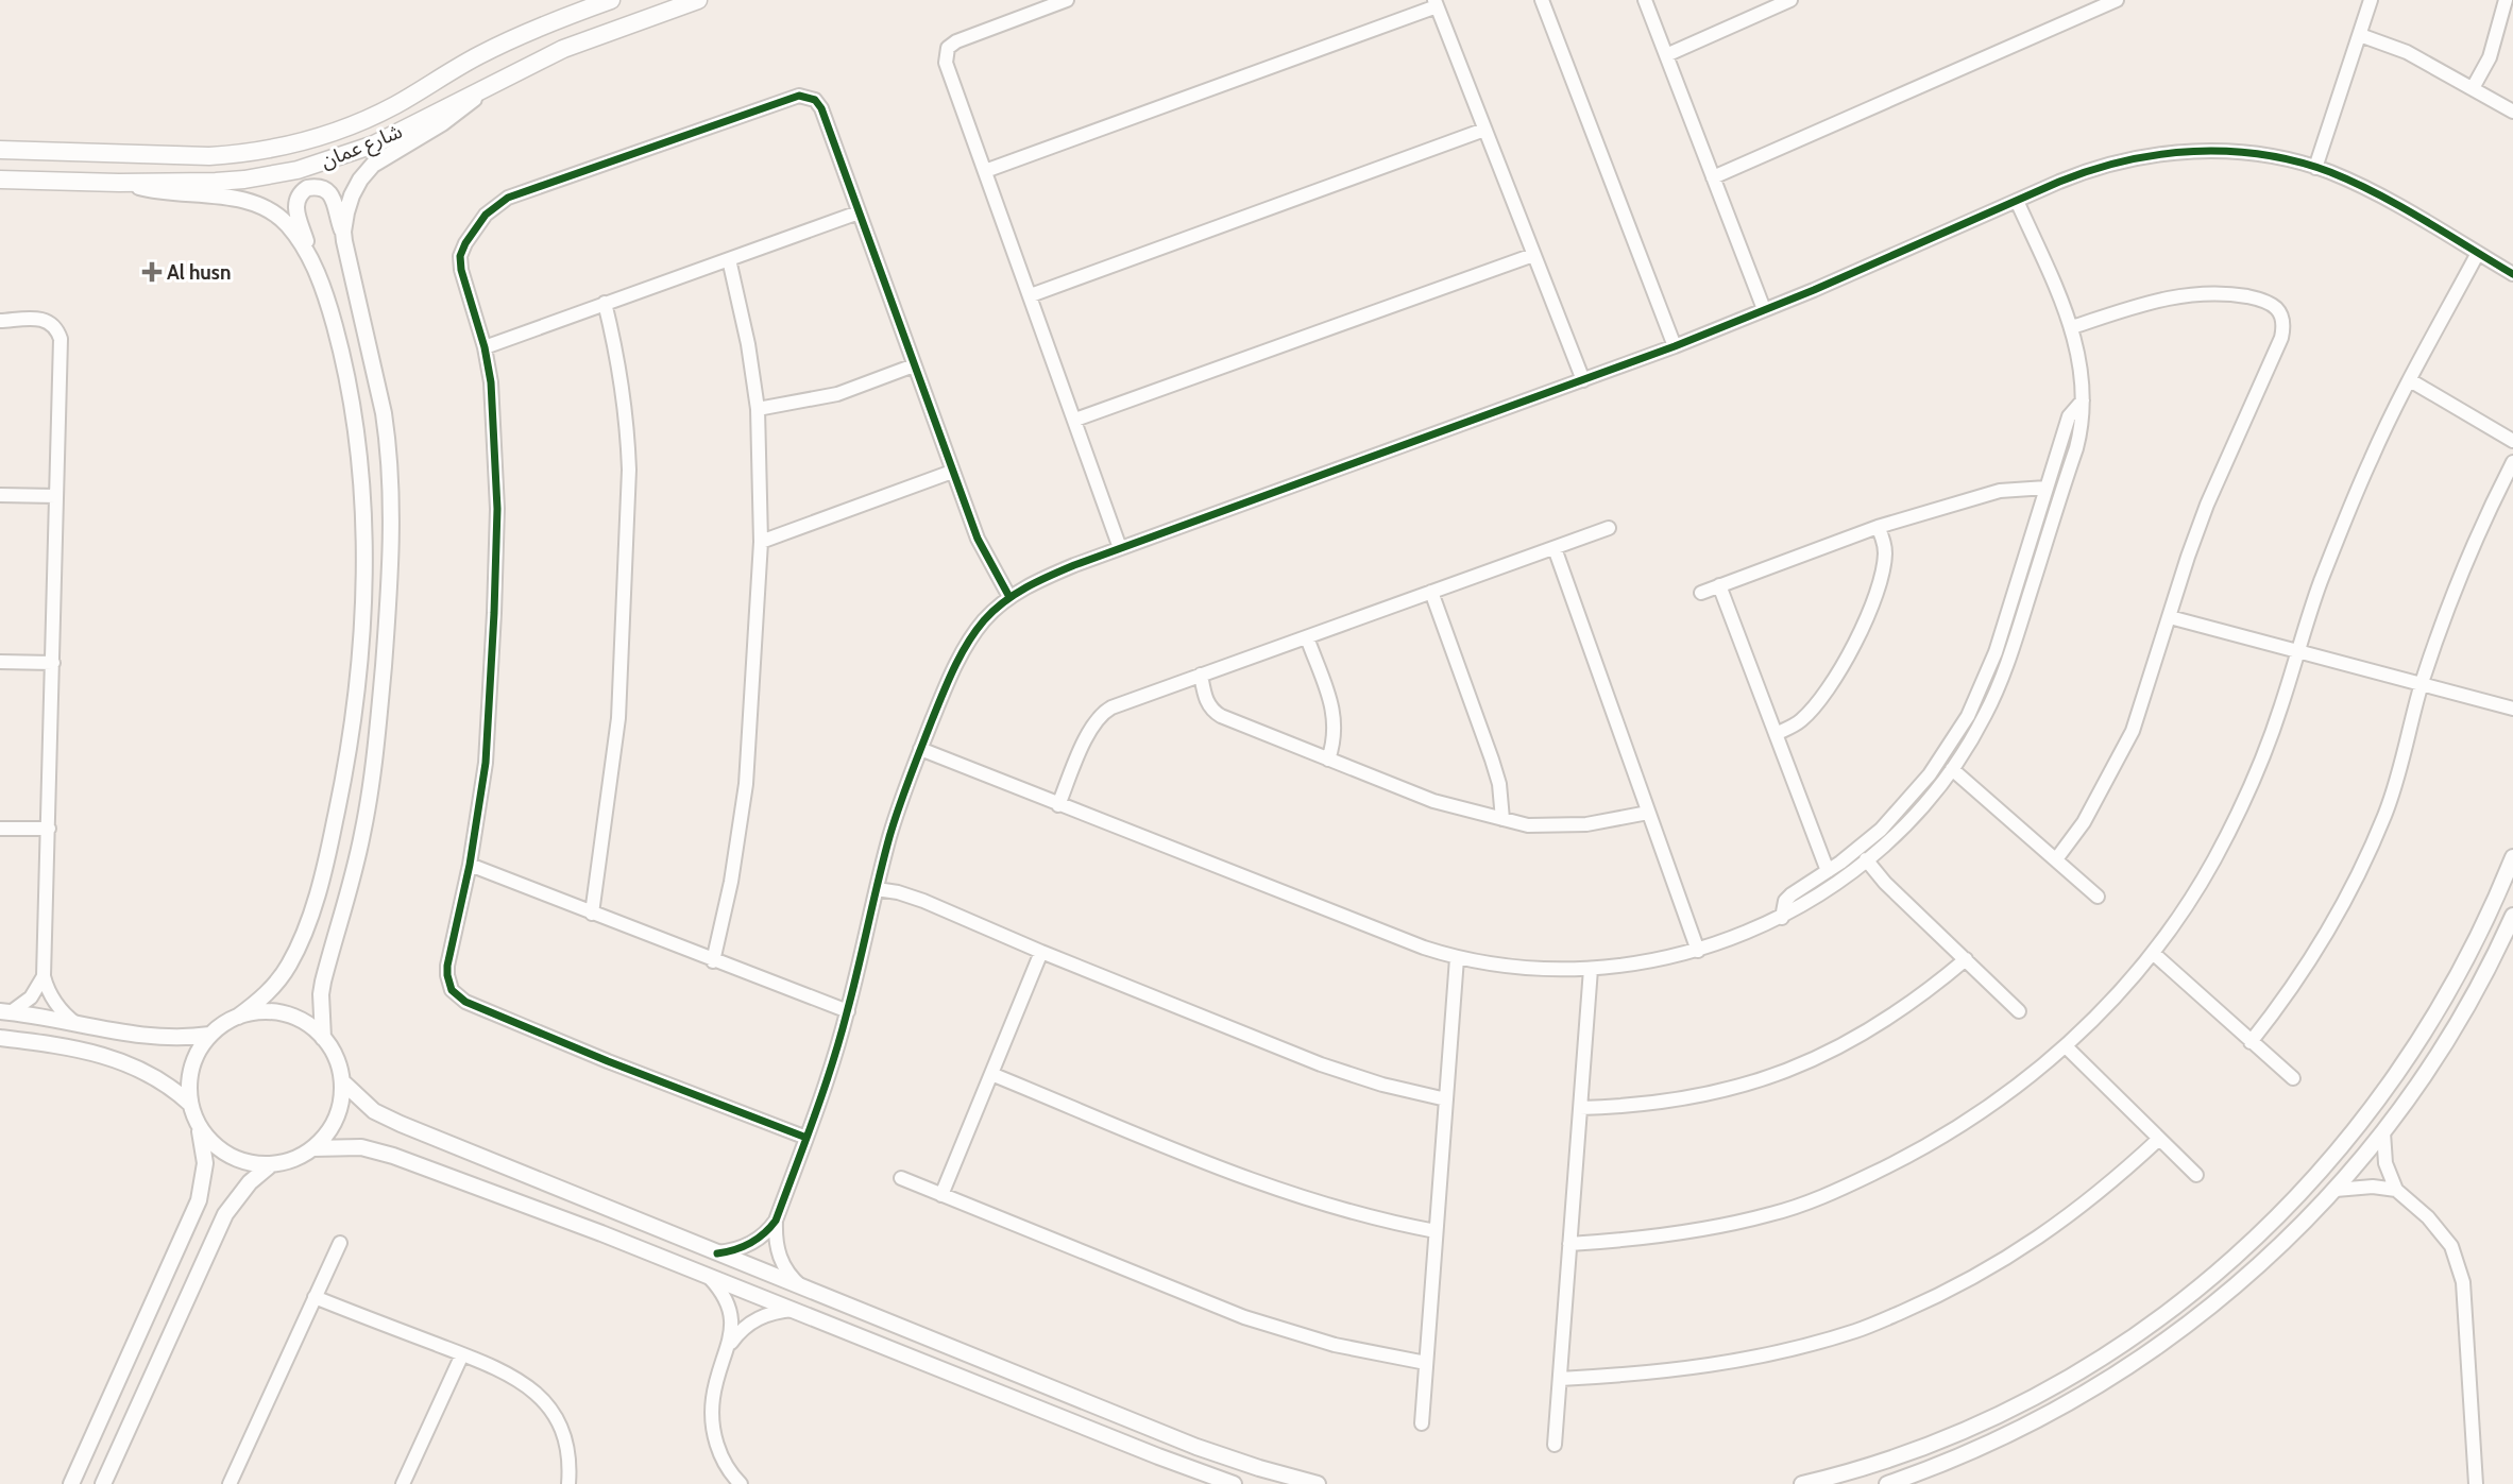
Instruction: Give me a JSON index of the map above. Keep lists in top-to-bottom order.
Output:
{
  "streets": {
    "main road": ["شارع عمان"]
  },
  "places": {
    "health": ["Al husn"]
  }
}
